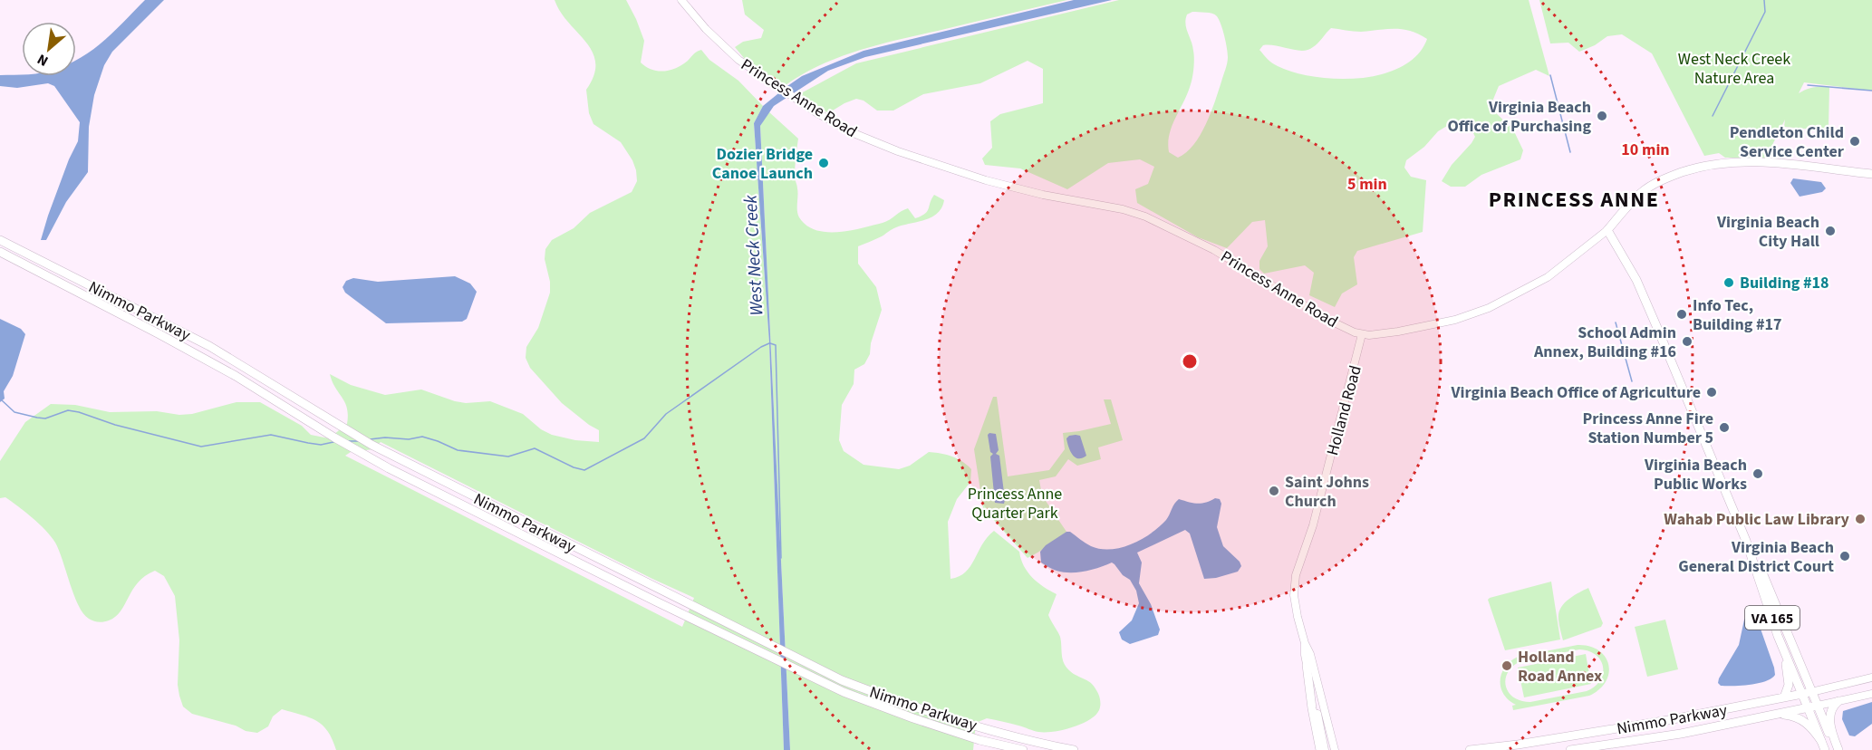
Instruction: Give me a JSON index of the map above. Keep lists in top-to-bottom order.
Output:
{
  "streets": {
    "main road": [
      "Princess Anne Road",
      "Nimmo Parkway",
      "Holland Road",
      "VA 165"
    ]
  },
  "crossings": [
    ["Princess Anne Road", "Holland Road"],
    ["Princess Anne Road", "VA 165"],
    ["Nimmo Parkway", "VA 165"]
  ],
  "districts": ["PRINCESS ANNE"],
  "water": ["West Neck Creek"],
  "parks": ["West Neck Creek Nature Area", "Princess Anne Quarter Park"],
  "places": [
    "Virginia Beach Office of Purchasing",
    "Pendleton Child Service Center",
    "Dozier Bridge Canoe Launch",
    "Virginia Beach City Hall",
    "Building #18",
    "Info Tec, Building #17",
    "School Admin Annex, Building #16",
    "Virginia Beach Office of Agriculture",
    "Princess Anne Fire Station Number 5",
    "Virginia Beach Public Works",
    "Saint Johns Church",
    "Wahab Public Law Library",
    "Virginia Beach General District Court",
    "Holland Road Annex"
  ],
  "north": "bottom left",
  "rings": ["10 min", "5 min"]
}
